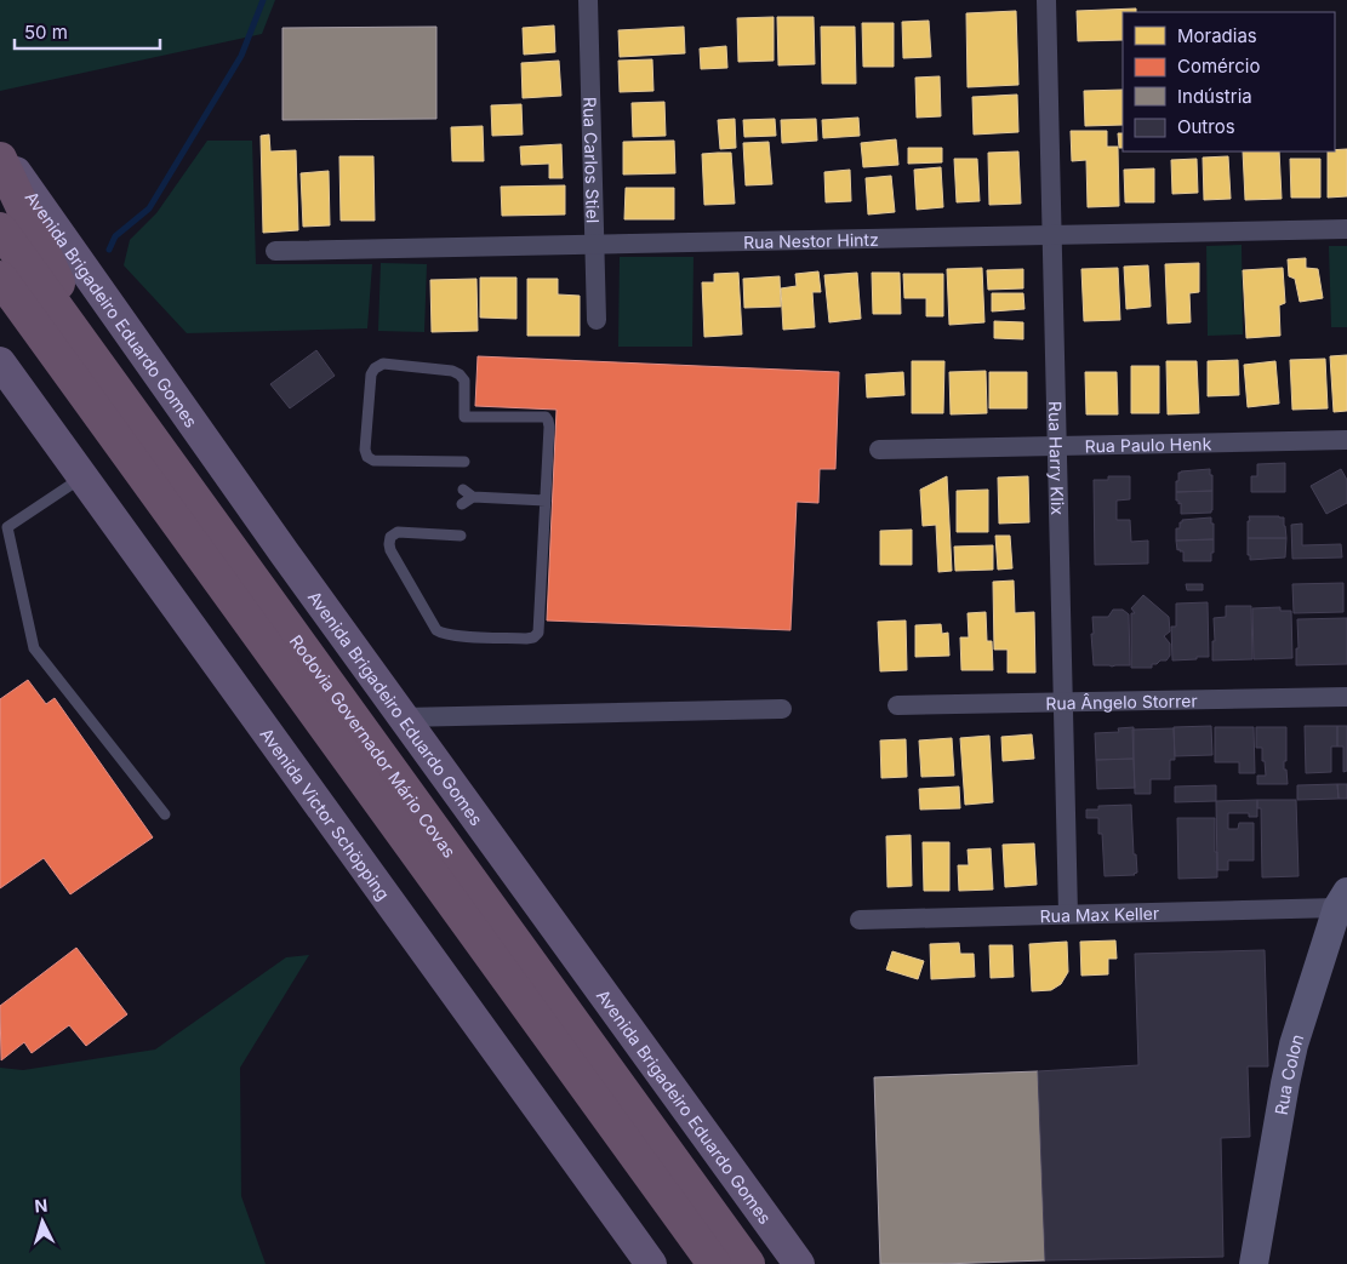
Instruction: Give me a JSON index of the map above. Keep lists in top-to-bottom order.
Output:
{
  "streets": {
    "highway": ["Rodovia Governador Mário Covas"],
    "main road": ["Avenida Brigadeiro Eduardo Gomes", "Avenida Victor Schöpping"],
    "street": [
      "Rua Carlos Stiel",
      "Rua Nestor Hintz",
      "Rua Paulo Henk",
      "Rua Harry Klix",
      "Rua Ângelo Storrer",
      "Rua Max Keller",
      "Rua Colon"
    ]
  },
  "crossings": [
    ["Rua Carlos Stiel", "Rua Nestor Hintz"],
    ["Rua Nestor Hintz", "Rua Harry Klix"],
    ["Rua Paulo Henk", "Rua Harry Klix"],
    ["Rua Harry Klix", "Rua Ângelo Storrer"],
    ["Rua Harry Klix", "Rua Max Keller"],
    ["Rua Max Keller", "Rua Colon"]
  ],
  "legend": [
    "Moradias",
    "Comércio",
    "Indústria",
    "Outros"
  ],
  "scale_bar": "50 m",
  "north": "top"
}
